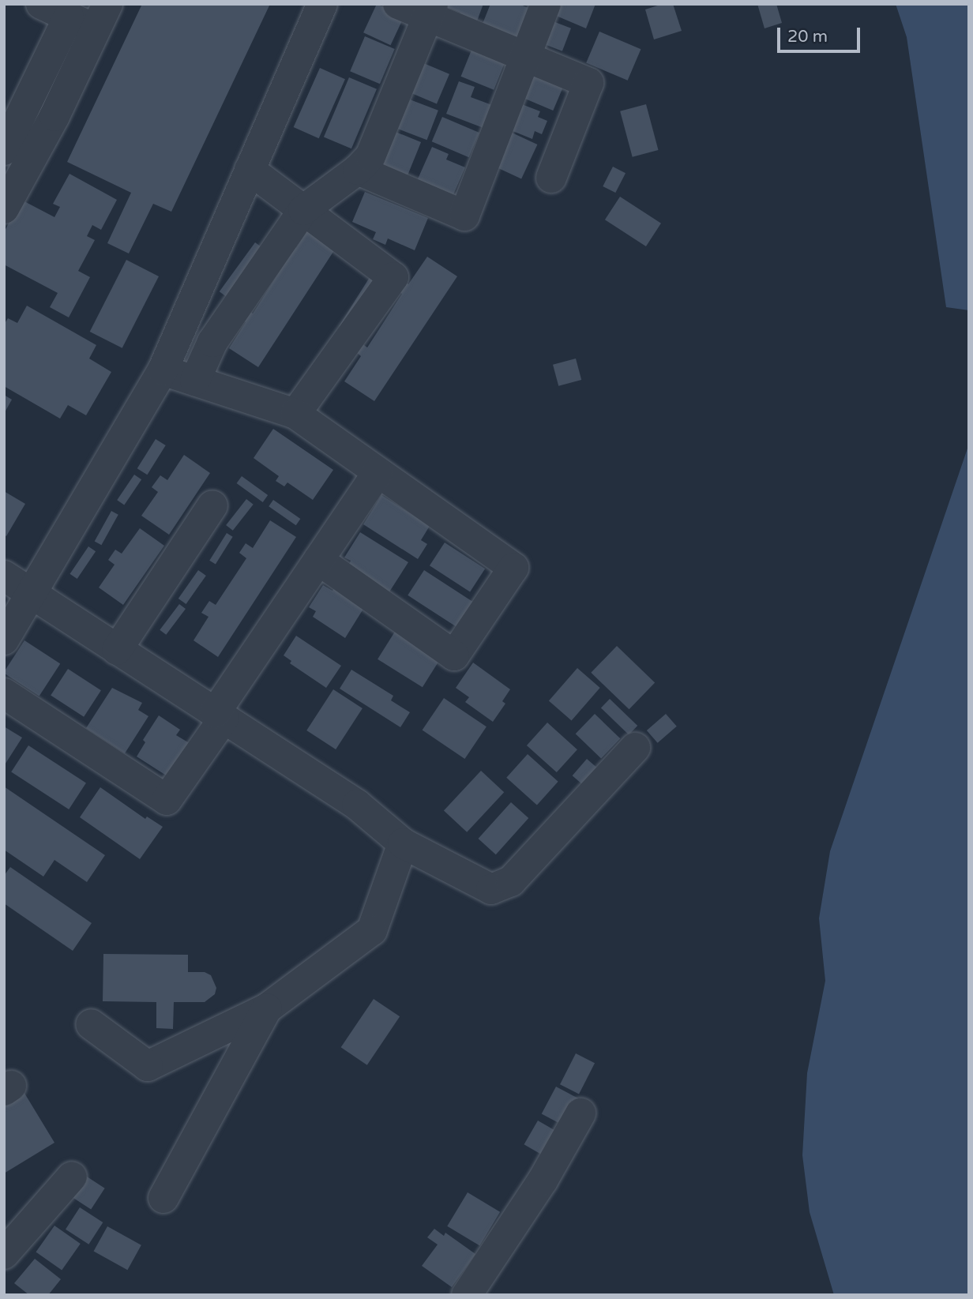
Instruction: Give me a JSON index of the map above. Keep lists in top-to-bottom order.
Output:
{
  "scale_bar": "20 m"
}
